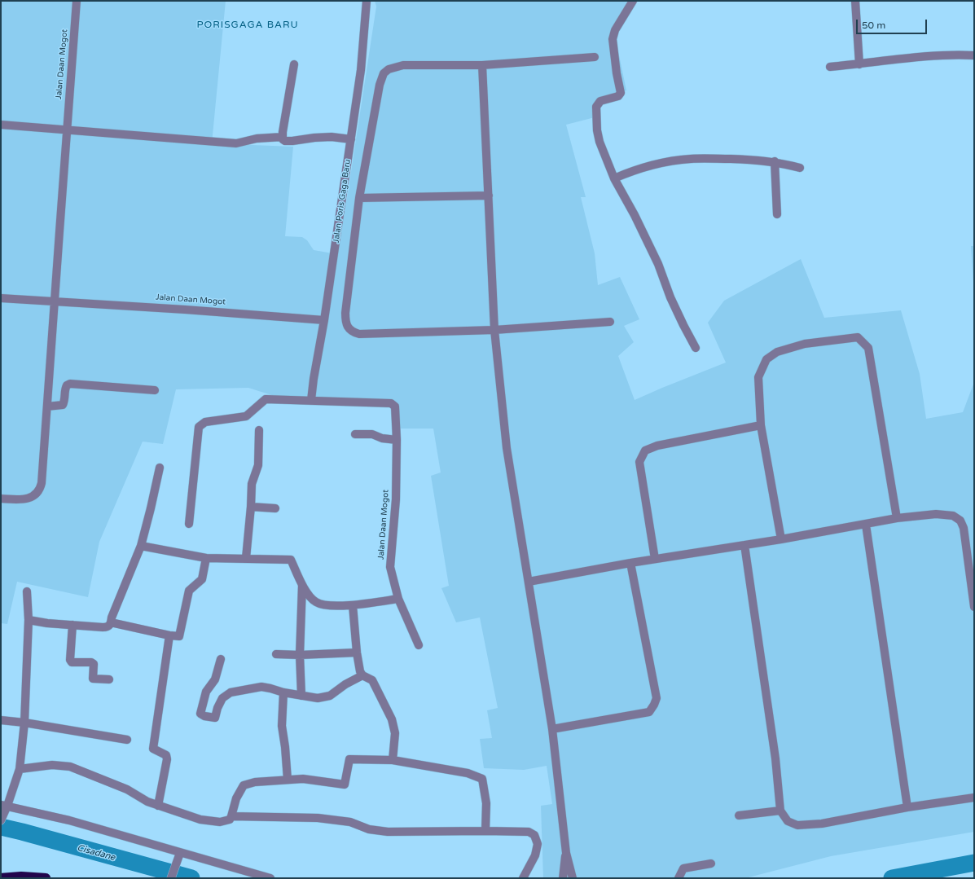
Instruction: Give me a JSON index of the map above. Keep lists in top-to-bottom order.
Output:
{
  "streets": {
    "street": ["Jalan Daan Mogot", "Jalan Poris Gaga Baru"]
  },
  "crossings": [
    ["Jalan Daan Mogot", "Jalan Poris Gaga Baru"]
  ],
  "districts": ["PORISGAGA BARU"],
  "water": ["Cisadane"],
  "scale_bar": "50 m"
}
